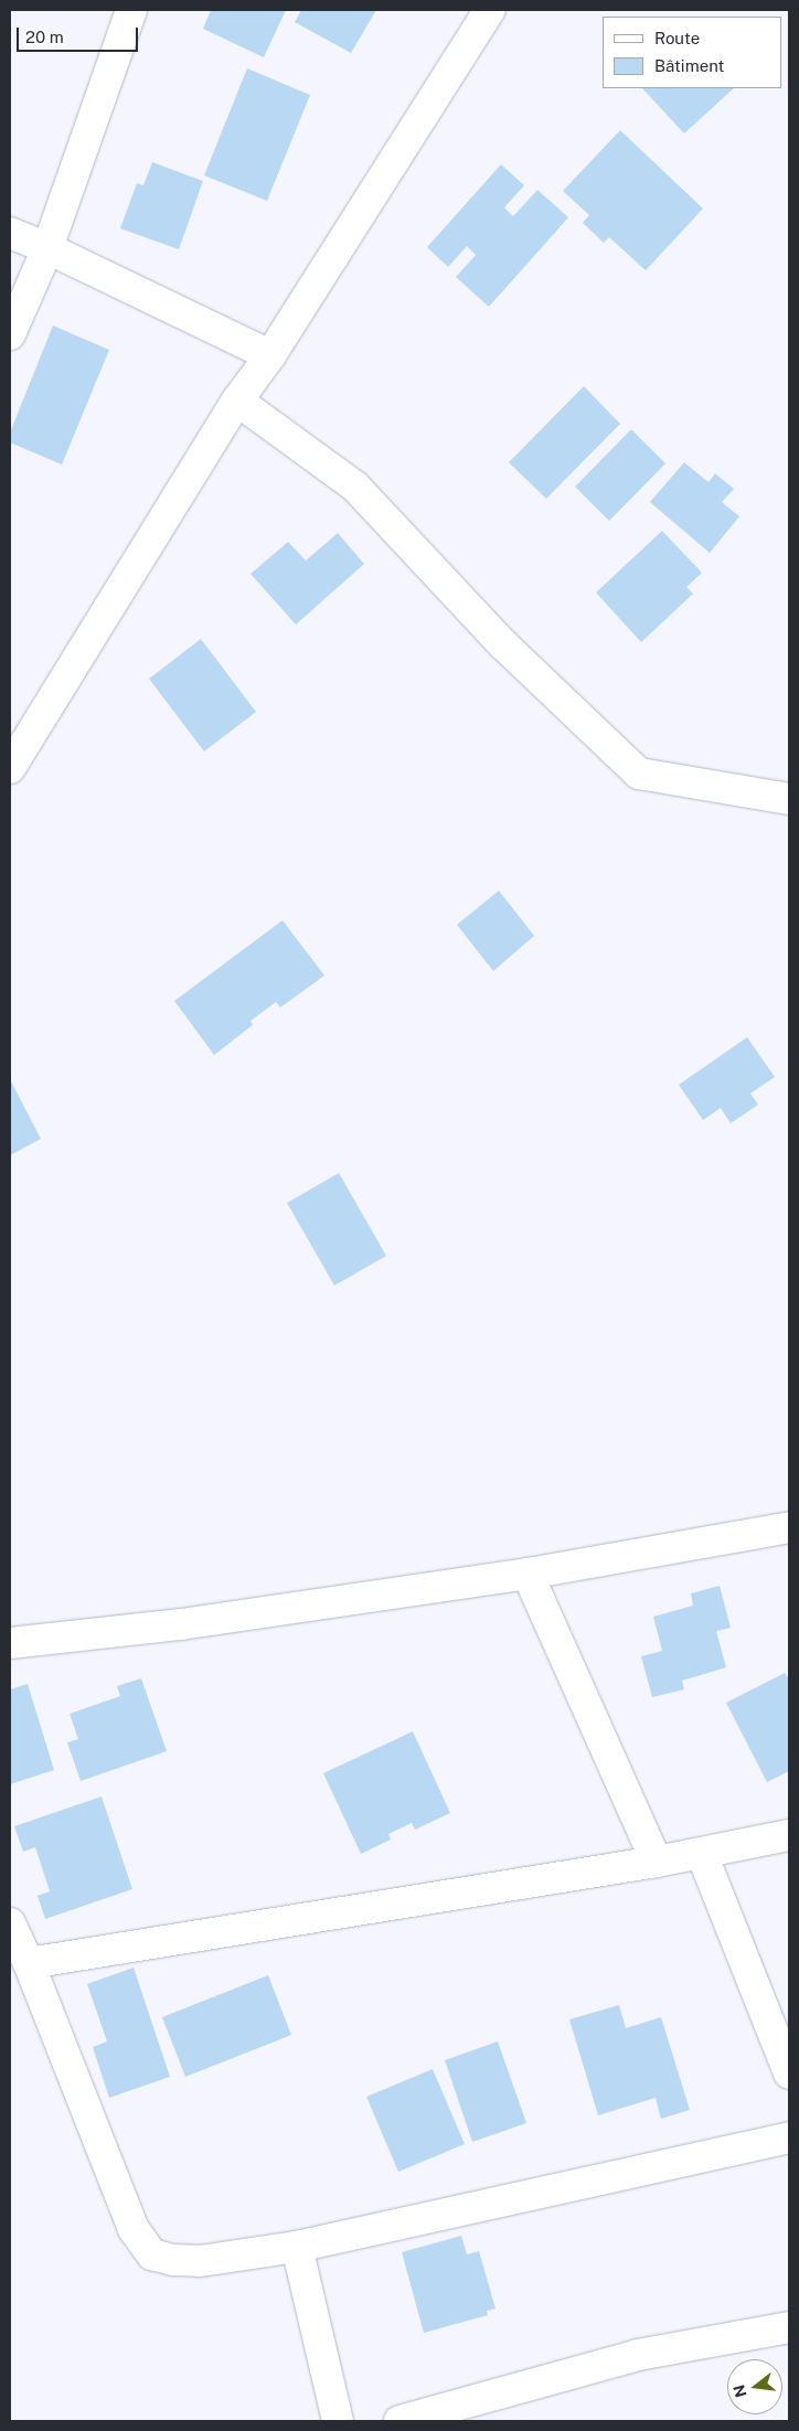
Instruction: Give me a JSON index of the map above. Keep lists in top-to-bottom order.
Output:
{
  "legend": ["Route", "Bâtiment"],
  "scale_bar": "20 m",
  "north": "left"
}
